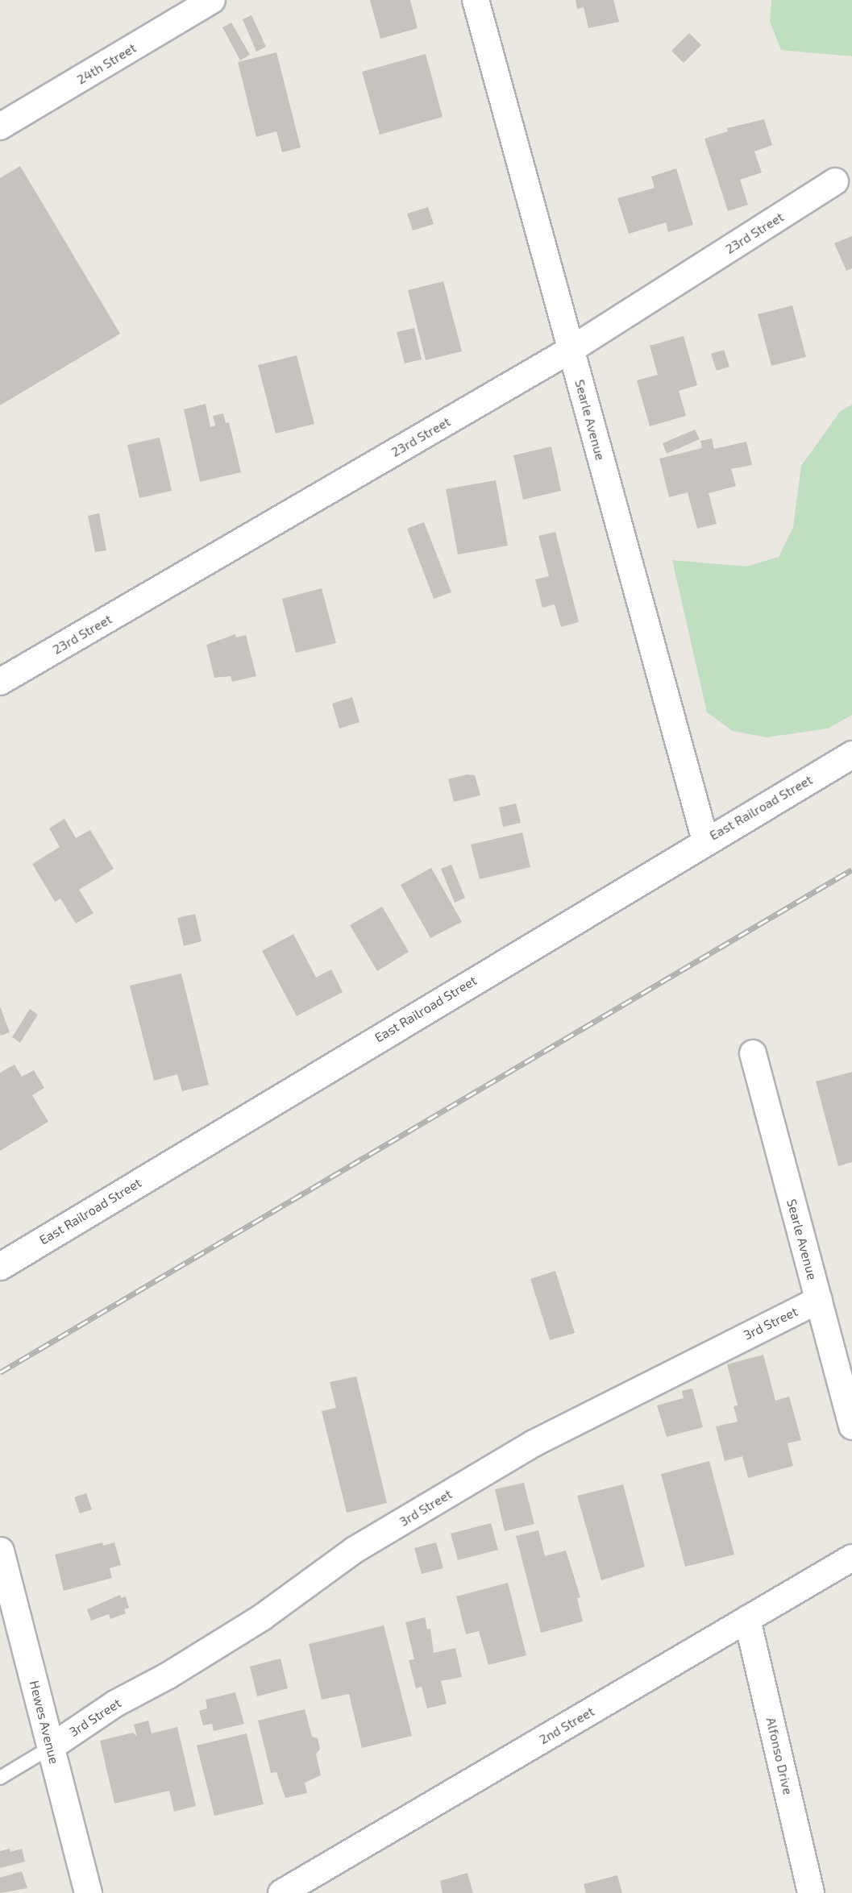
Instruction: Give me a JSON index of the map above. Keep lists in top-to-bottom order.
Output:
{
  "streets": {
    "street": [
      "24th Street",
      "23rd Street",
      "Searle Avenue",
      "East Railroad Street",
      "3rd Street",
      "Hewes Avenue",
      "2nd Street",
      "Alfonso Drive"
    ]
  },
  "crossings": [
    ["23rd Street", "Searle Avenue"],
    ["Searle Avenue", "East Railroad Street"],
    ["Searle Avenue", "3rd Street"],
    ["3rd Street", "Hewes Avenue"],
    ["2nd Street", "Alfonso Drive"]
  ]
}
